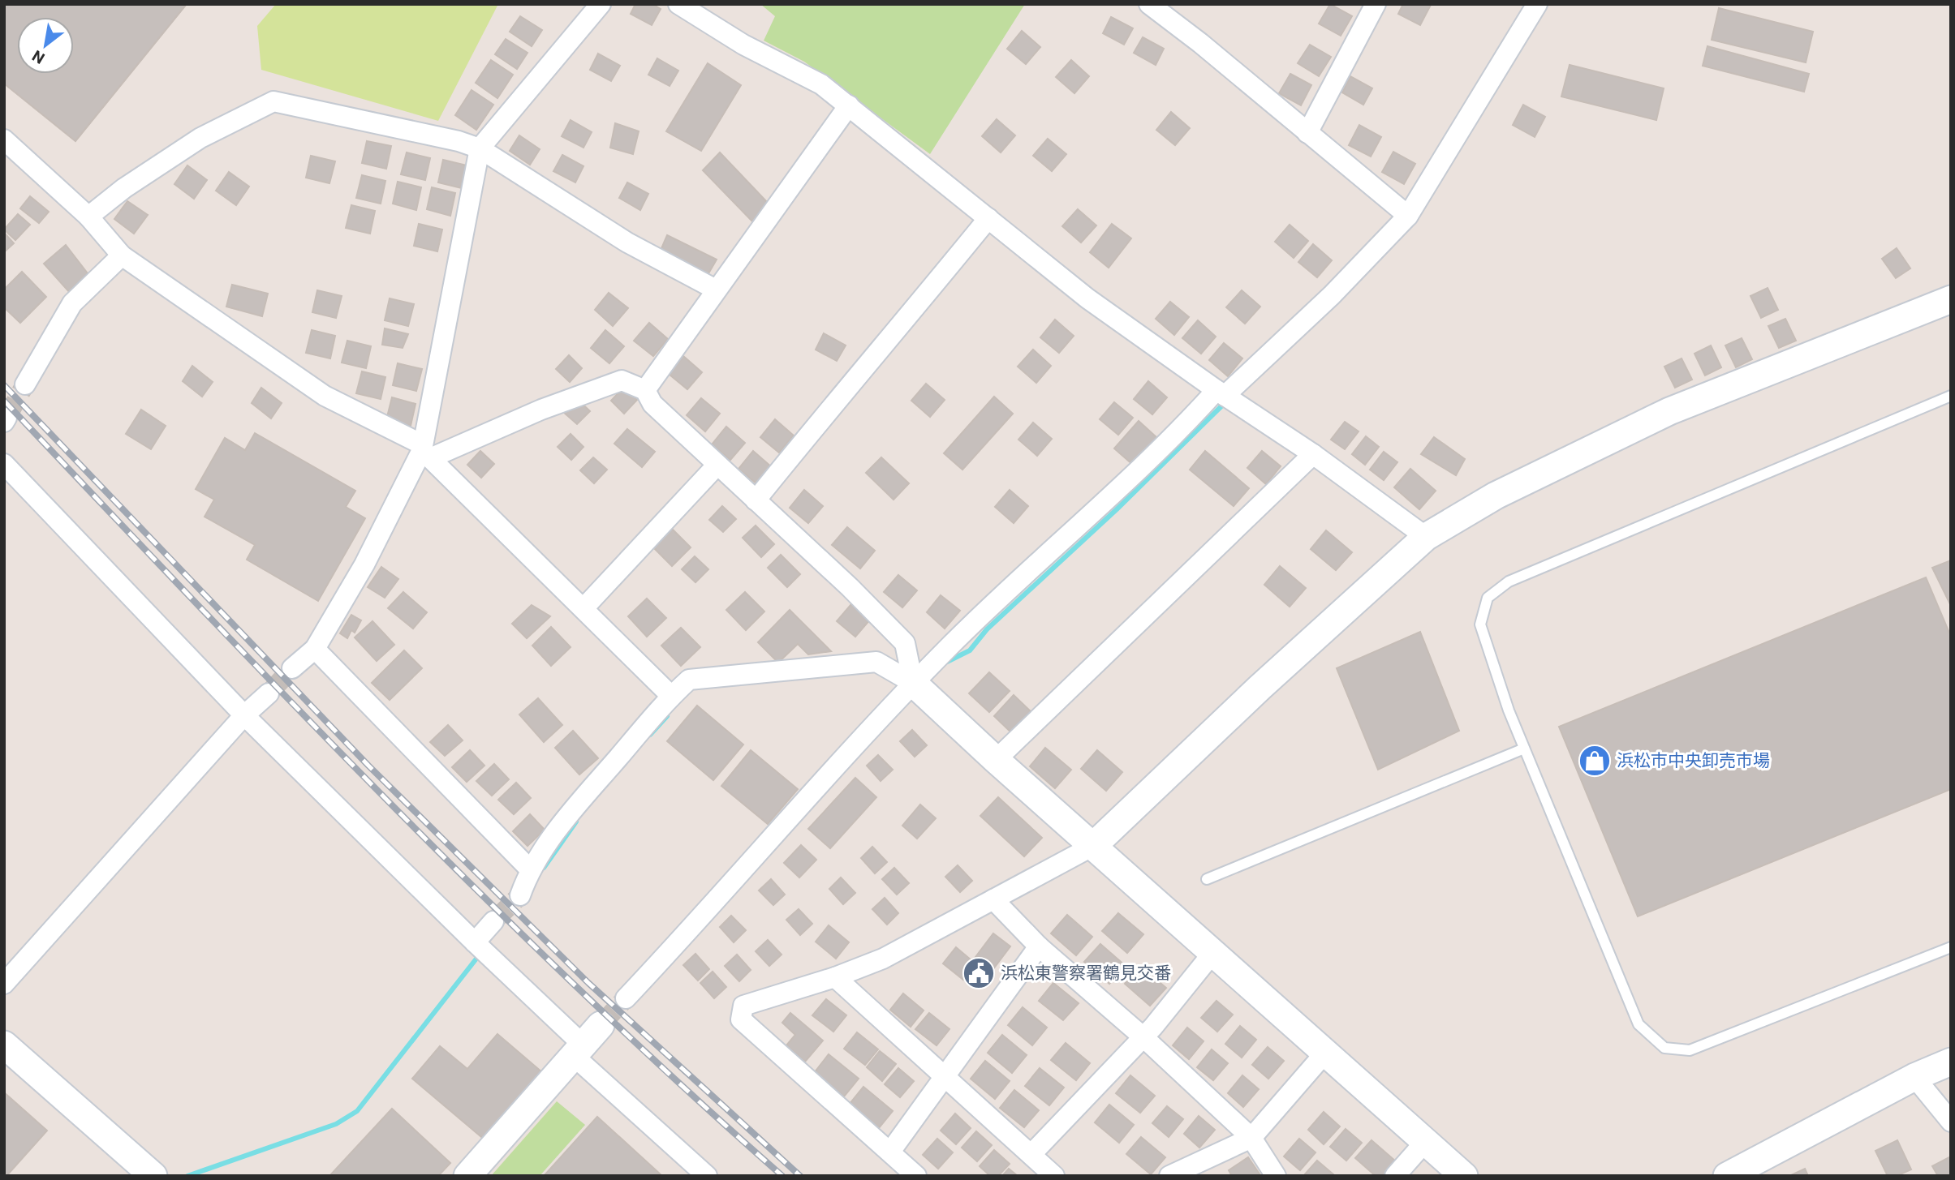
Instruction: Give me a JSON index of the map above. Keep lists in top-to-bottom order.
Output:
{
  "places": {
    "shop": ["浜松市中央卸売市場"],
    "public building": ["浜松東警察署鶴見交番"]
  },
  "north": "bottom left"
}
